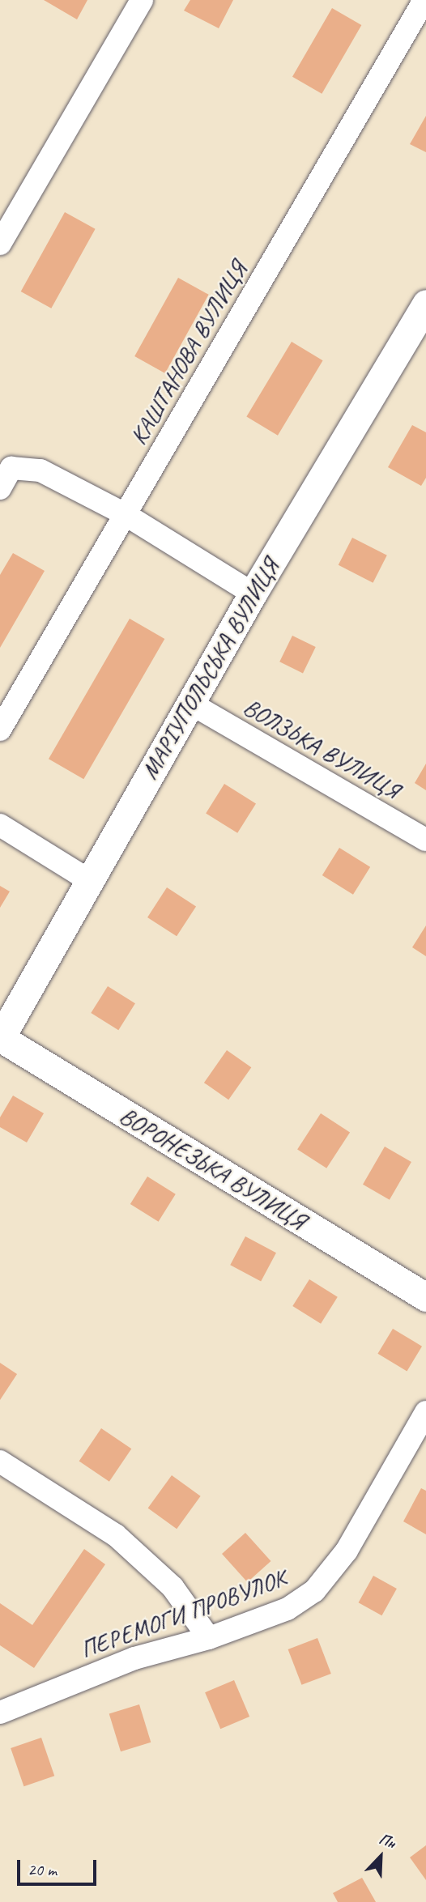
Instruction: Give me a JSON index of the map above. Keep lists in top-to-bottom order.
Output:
{
  "streets": {
    "street": [
      "КАШТАНОВА ВУЛИЦЯ",
      "МАРІУПОЛЬСЬКА ВУЛИЦЯ",
      "ВОЛЗЬКА ВУЛИЦЯ",
      "ВОРОНЕЗЬКА ВУЛИЦЯ",
      "ПЕРЕМОГИ ПРОВУЛОК"
    ]
  },
  "crossings": [
    ["МАРІУПОЛЬСЬКА ВУЛИЦЯ", "ВОЛЗЬКА ВУЛИЦЯ"],
    ["МАРІУПОЛЬСЬКА ВУЛИЦЯ", "ВОРОНЕЗЬКА ВУЛИЦЯ"]
  ],
  "scale_bar": "20 m",
  "north": "top right"
}
